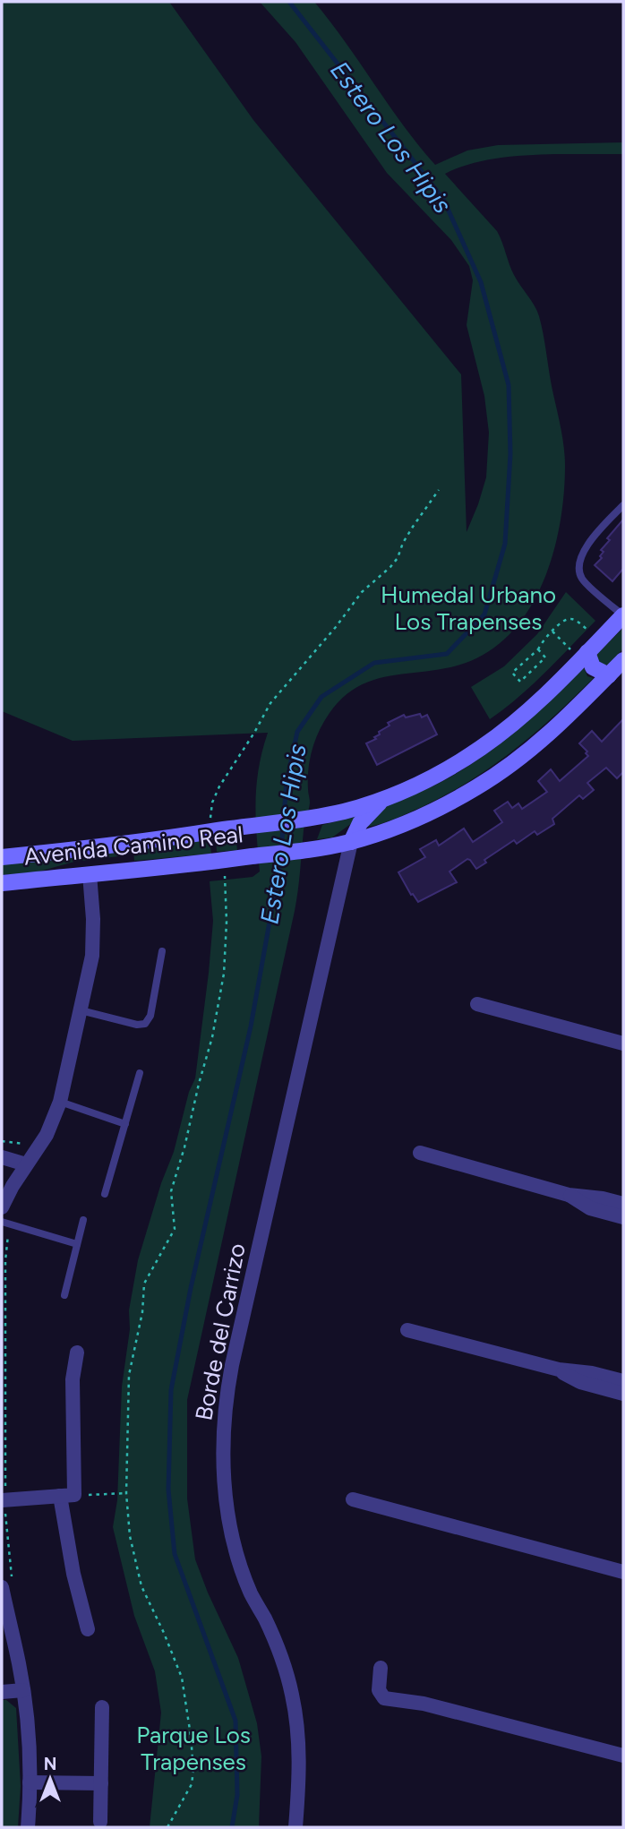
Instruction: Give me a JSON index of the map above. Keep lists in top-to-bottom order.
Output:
{
  "streets": {
    "main road": ["Avenida Camino Real"],
    "street": ["Borde del Carrizo"]
  },
  "crossings": [
    ["Avenida Camino Real", "Borde del Carrizo"]
  ],
  "water": ["Estero Los Hipis"],
  "parks": ["Humedal Urbano Los Trapenses", "Parque Los Trapenses"],
  "north": "top"
}
